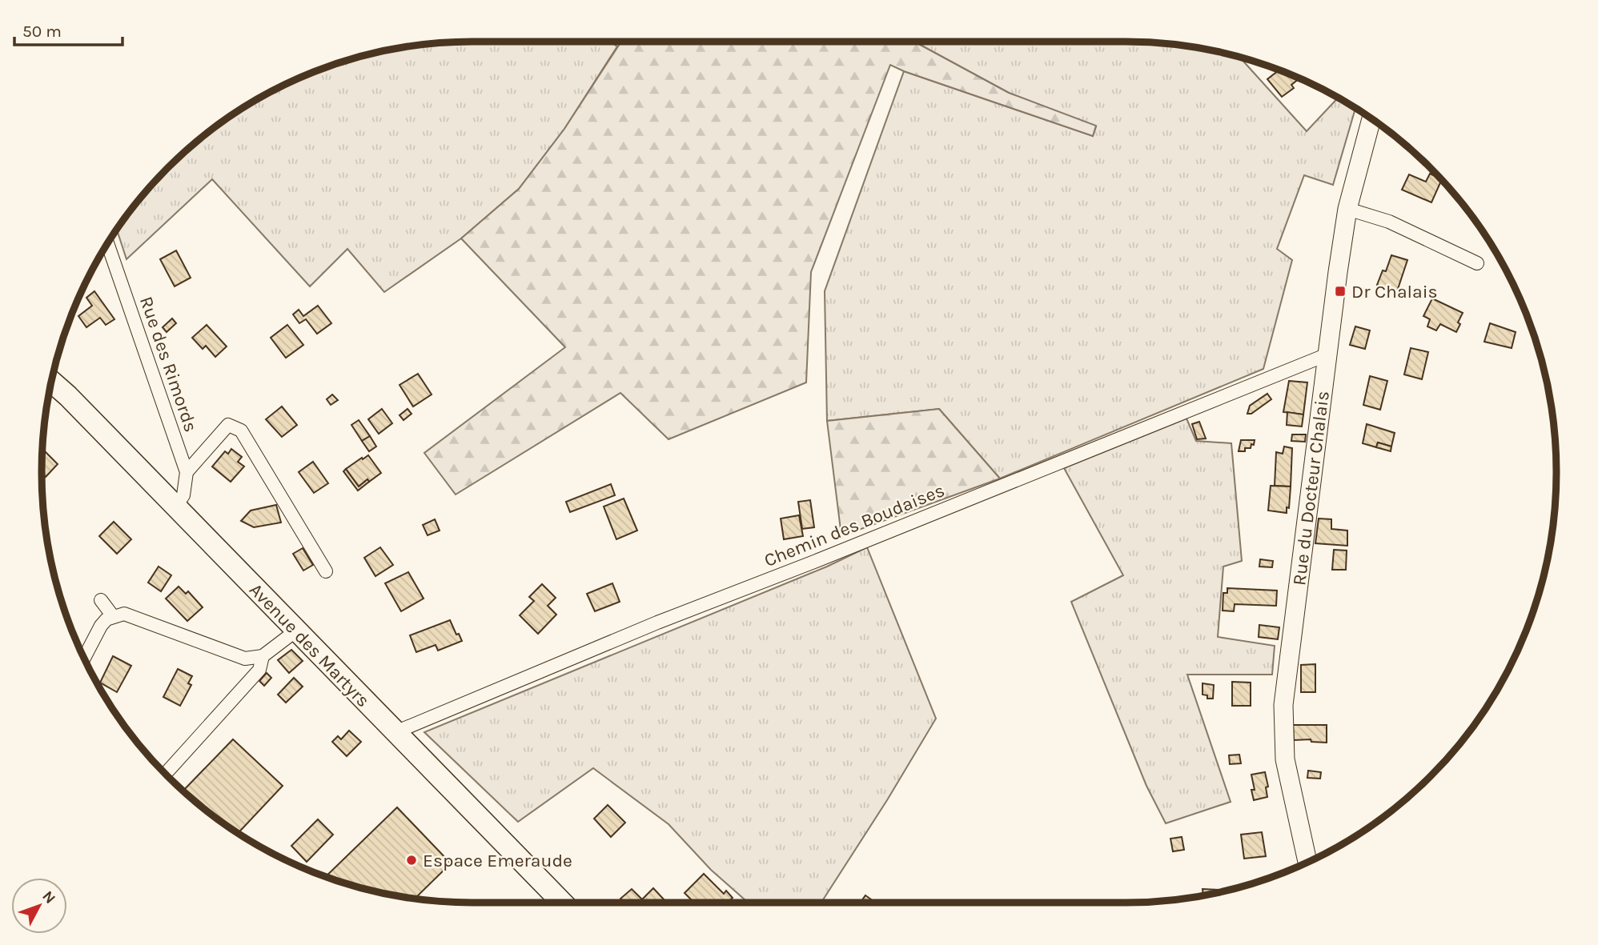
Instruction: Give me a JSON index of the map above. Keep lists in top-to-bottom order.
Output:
{
  "streets": {
    "main road": ["Rue du Docteur Chalais", "Avenue des Martyrs"],
    "street": ["Rue des Rimords", "Chemin des Boudaises"]
  },
  "crossings": [
    ["Rue du Docteur Chalais", "Chemin des Boudaises"],
    ["Chemin des Boudaises", "Avenue des Martyrs"]
  ],
  "places": {
    "transit": ["Dr Chalais"],
    "other": ["Espace Emeraude"]
  },
  "scale_bar": "50 m",
  "north": "top right"
}
